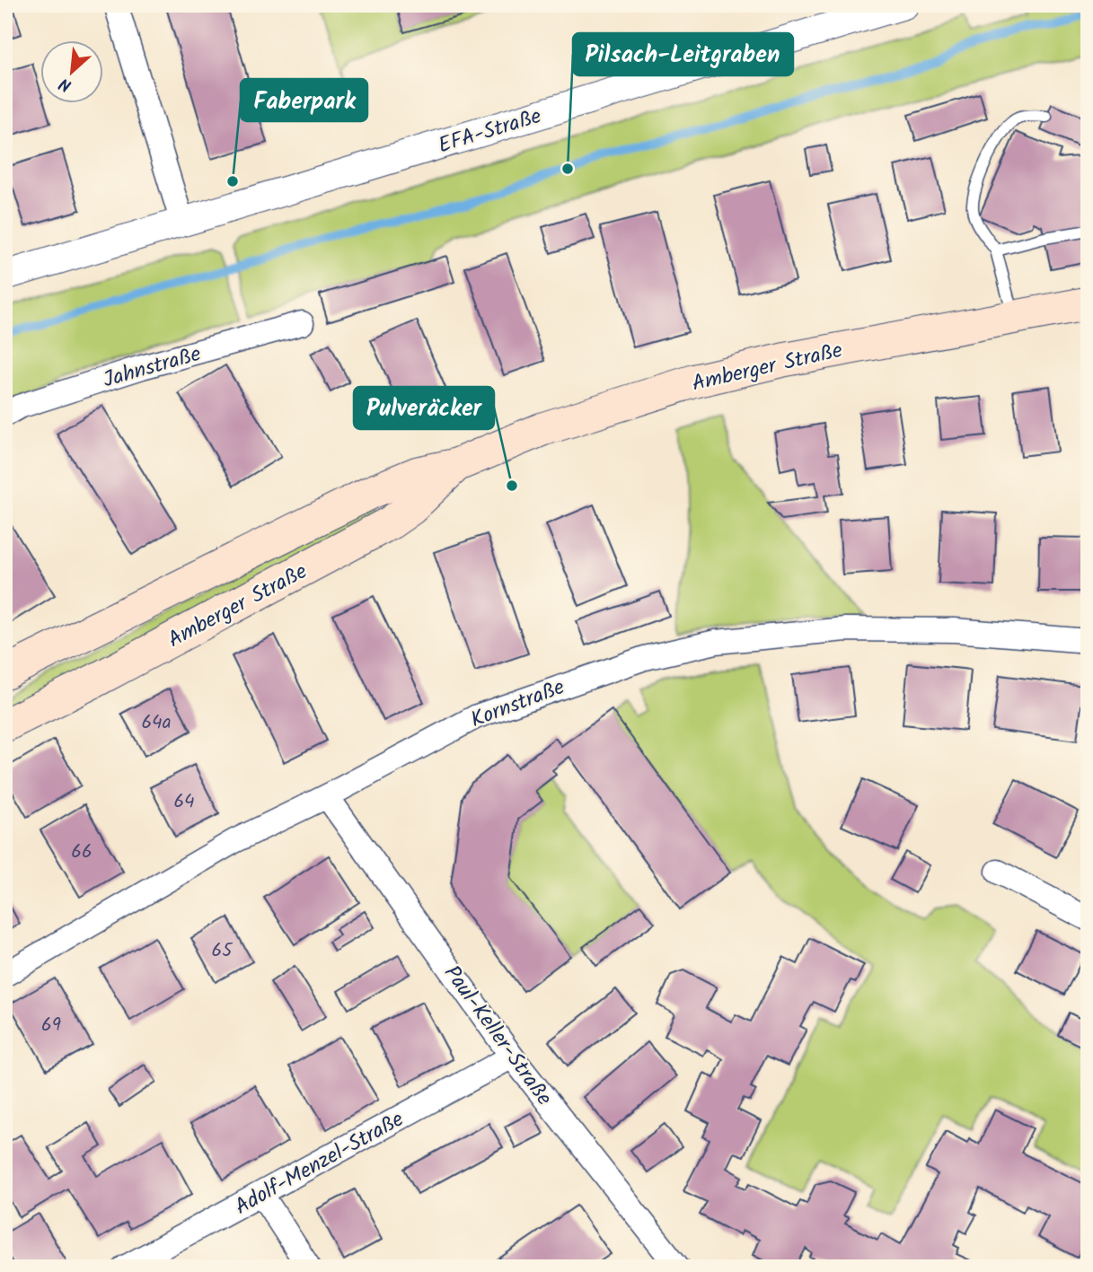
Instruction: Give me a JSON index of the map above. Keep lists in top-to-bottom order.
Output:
{
  "streets": {
    "main road": ["Amberger Straße"],
    "street": [
      "EFA-Straße",
      "Jahnstraße",
      "Kornstraße",
      "Paul-Keller-Straße",
      "Adolf-Menzel-Straße"
    ]
  },
  "crossings": [
    ["Kornstraße", "Paul-Keller-Straße"],
    ["Paul-Keller-Straße", "Adolf-Menzel-Straße"]
  ],
  "places": ["Pilsach-Leitgraben", "Faberpark", "Pulveräcker"],
  "house_numbers": [
    "64a",
    "64",
    "66",
    "65",
    "69"
  ],
  "north": "bottom left"
}
